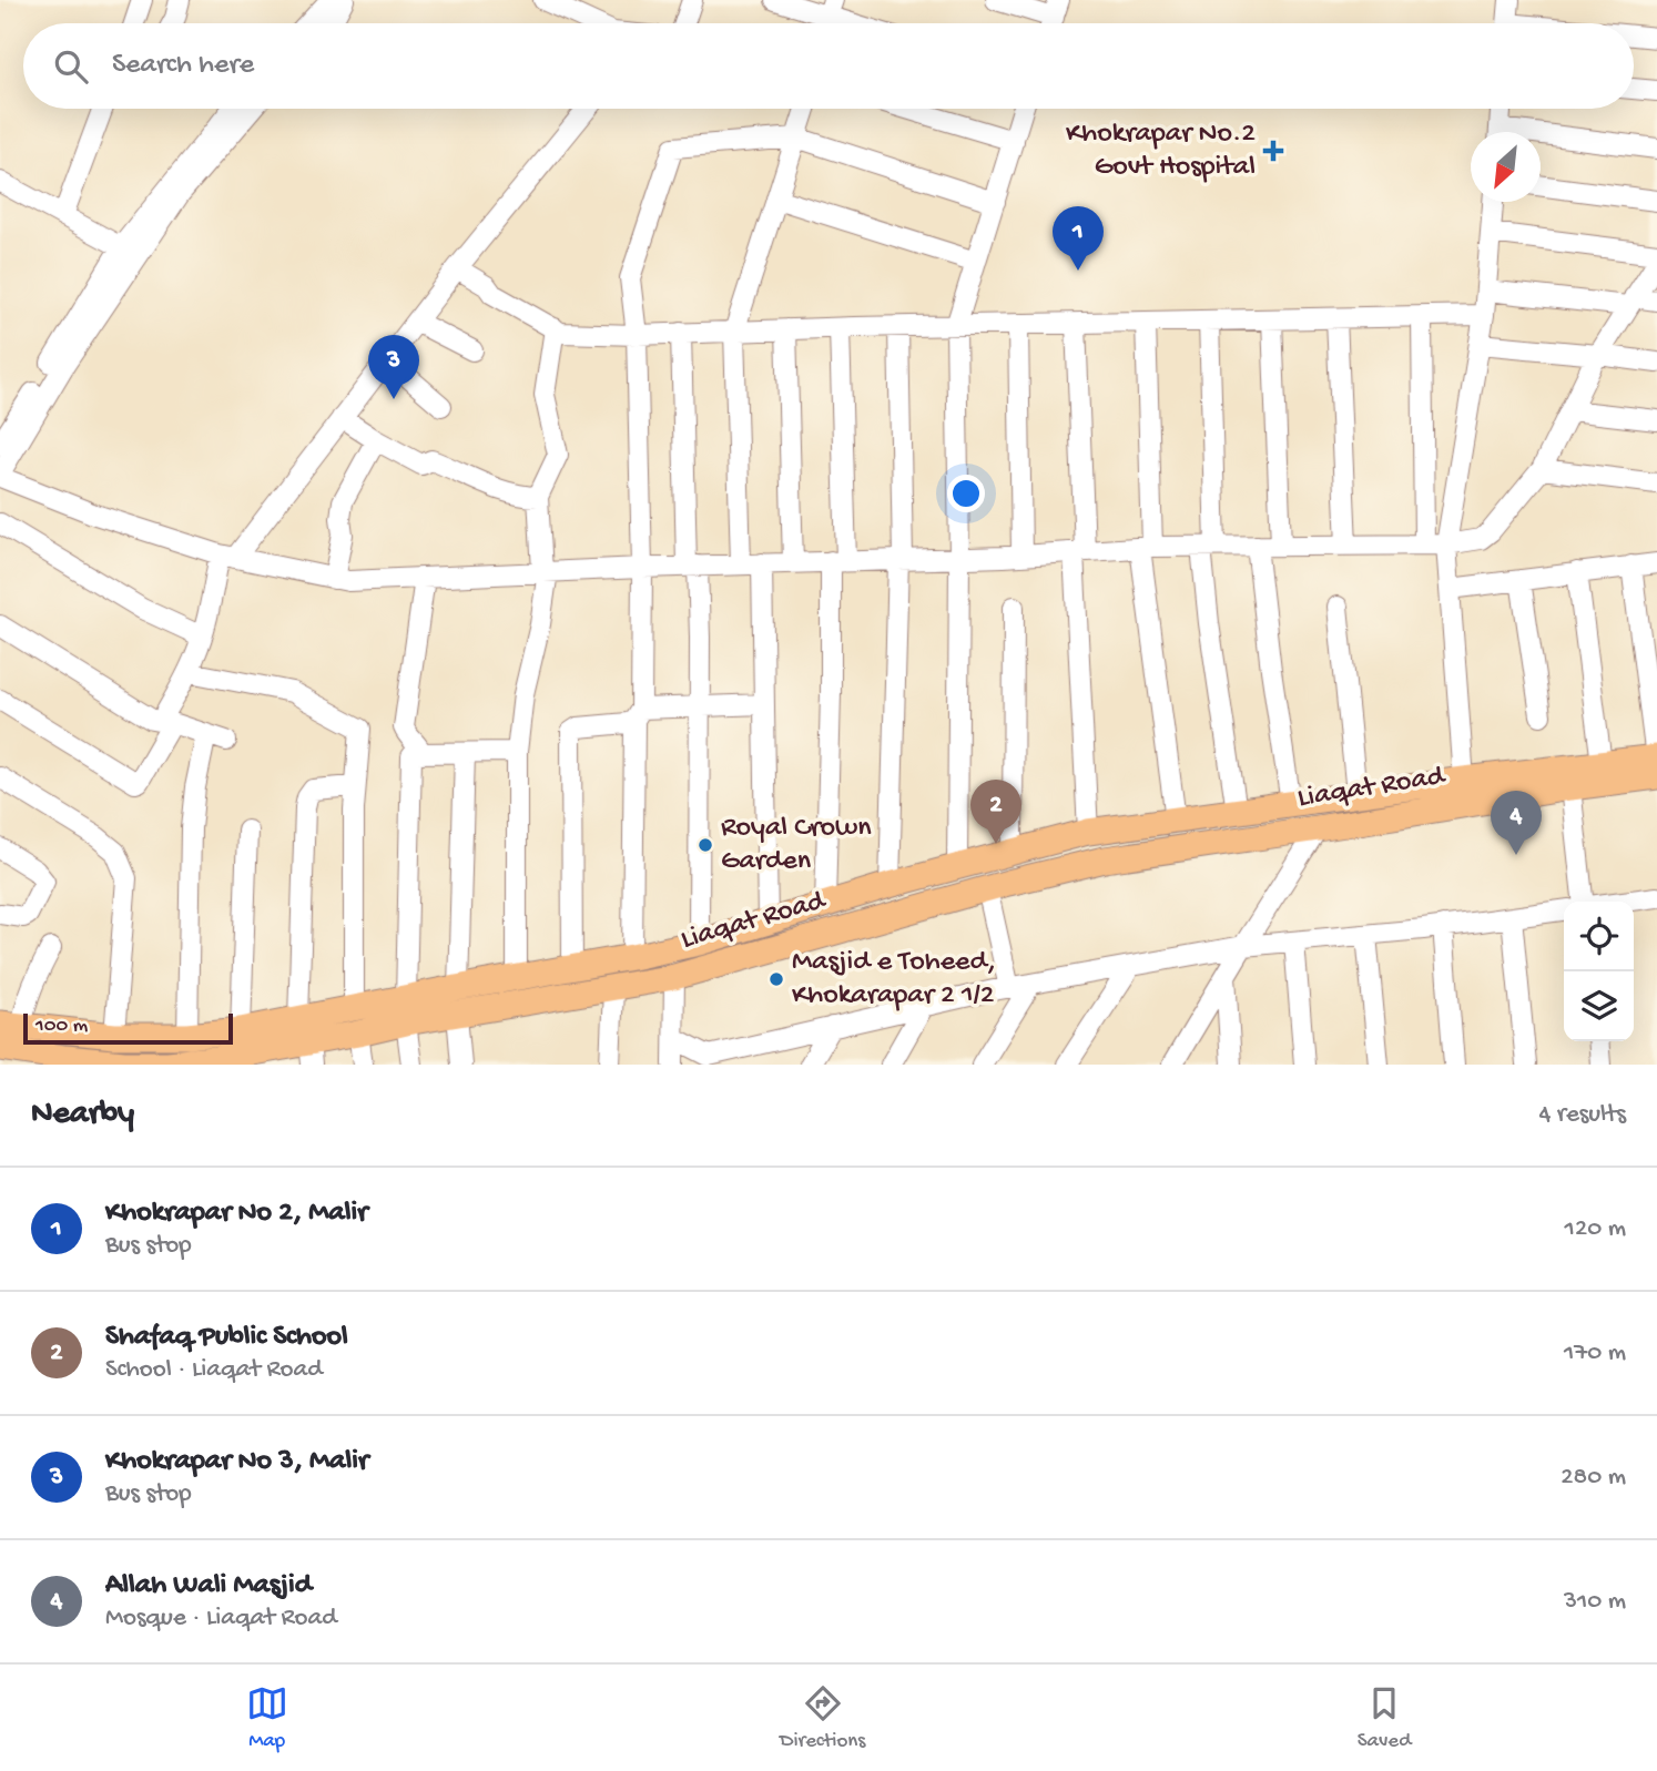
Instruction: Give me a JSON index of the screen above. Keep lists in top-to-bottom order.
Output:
{
  "streets": {
    "main road": ["Liaqat Road"]
  },
  "places": {
    "health": ["Khokrapar No.2 Govt Hospital"],
    "other": ["Royal Crown Garden", "Masjid e Toheed, Khokarapar 2 1/2"]
  },
  "scale_bar": "100 m",
  "north": "bottom left",
  "page": {
    "search": "Search here",
    "pins": [
      "1",
      "3",
      "2",
      "4"
    ],
    "scale": "100 m",
    "heading": ["Nearby", "4 results"],
    "list": [
      {
        "mark": "1",
        "name": "Khokrapar No 2, Malir",
        "note": "Bus stop",
        "value": "120 m"
      },
      {
        "mark": "2",
        "name": "Shafaq Public School",
        "note": "School · Liaqat Road",
        "value": "170 m"
      },
      {
        "mark": "3",
        "name": "Khokrapar No 3, Malir",
        "note": "Bus stop",
        "value": "280 m"
      },
      {
        "mark": "4",
        "name": "Allah Wali Masjid",
        "note": "Mosque · Liaqat Road",
        "value": "310 m"
      }
    ],
    "nav": ["Map", "Directions", "Saved"]
  }
}
